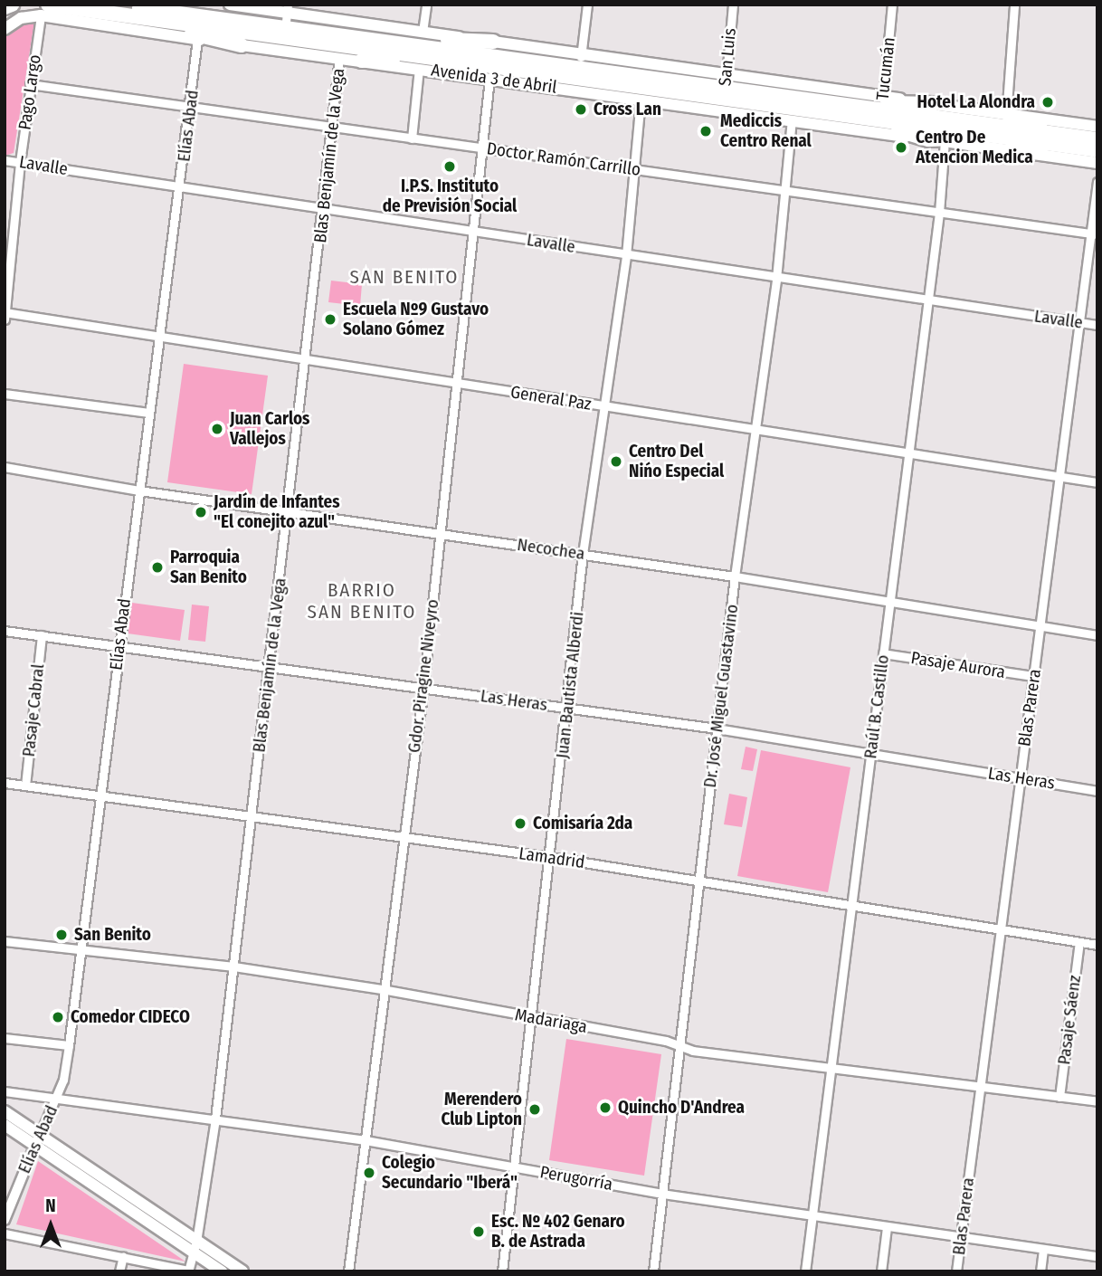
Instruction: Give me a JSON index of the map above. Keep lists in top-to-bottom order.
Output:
{
  "streets": {
    "highway": ["Avenida 3 de Abril"],
    "street": [
      "San Luis",
      "Tucumán",
      "Pago Largo",
      "Elías Abad",
      "Blas Benjamín de la Vega",
      "Doctor Ramón Carrillo",
      "Lavalle",
      "General Paz",
      "Necochea",
      "Pasaje Aurora",
      "Gdor. Piragine Niveyro",
      "Juan Bautista Alberdi",
      "Dr. José Miguel Guastavino",
      "Las Heras",
      "Raúl B. Castillo",
      "Blas Parera",
      "Pasaje Cabral",
      "Lamadrid",
      "Pasaje Sáenz",
      "Madariaga",
      "Perugorría"
    ]
  },
  "crossings": [
    ["San Luis", "Avenida 3 de Abril"],
    ["Tucumán", "Avenida 3 de Abril"],
    ["Avenida 3 de Abril", "Pago Largo"],
    ["Avenida 3 de Abril", "Elías Abad"],
    ["Avenida 3 de Abril", "Blas Benjamín de la Vega"],
    ["Avenida 3 de Abril", "Gdor. Piragine Niveyro"],
    ["Avenida 3 de Abril", "Juan Bautista Alberdi"],
    ["Avenida 3 de Abril", "Dr. José Miguel Guastavino"],
    ["Avenida 3 de Abril", "Raúl B. Castillo"],
    ["Pago Largo", "Doctor Ramón Carrillo"],
    ["Pago Largo", "Lavalle"],
    ["Pago Largo", "General Paz"],
    ["Elías Abad", "Doctor Ramón Carrillo"],
    ["Elías Abad", "Lavalle"],
    ["Elías Abad", "General Paz"],
    ["Elías Abad", "Necochea"],
    ["Elías Abad", "Las Heras"],
    ["Elías Abad", "Lamadrid"],
    ["Elías Abad", "Madariaga"],
    ["Elías Abad", "Perugorría"],
    ["Blas Benjamín de la Vega", "Doctor Ramón Carrillo"],
    ["Blas Benjamín de la Vega", "Lavalle"],
    ["Blas Benjamín de la Vega", "General Paz"],
    ["Blas Benjamín de la Vega", "Necochea"],
    ["Blas Benjamín de la Vega", "Las Heras"],
    ["Blas Benjamín de la Vega", "Lamadrid"],
    ["Blas Benjamín de la Vega", "Madariaga"],
    ["Blas Benjamín de la Vega", "Perugorría"],
    ["Doctor Ramón Carrillo", "Gdor. Piragine Niveyro"],
    ["Doctor Ramón Carrillo", "Juan Bautista Alberdi"],
    ["Doctor Ramón Carrillo", "Dr. José Miguel Guastavino"],
    ["Doctor Ramón Carrillo", "Raúl B. Castillo"],
    ["Doctor Ramón Carrillo", "Blas Parera"],
    ["Lavalle", "Gdor. Piragine Niveyro"],
    ["Lavalle", "Juan Bautista Alberdi"],
    ["Lavalle", "Dr. José Miguel Guastavino"],
    ["Lavalle", "Raúl B. Castillo"],
    ["Lavalle", "Blas Parera"],
    ["General Paz", "Gdor. Piragine Niveyro"],
    ["General Paz", "Juan Bautista Alberdi"],
    ["General Paz", "Dr. José Miguel Guastavino"],
    ["General Paz", "Raúl B. Castillo"],
    ["General Paz", "Blas Parera"],
    ["Necochea", "Gdor. Piragine Niveyro"],
    ["Necochea", "Juan Bautista Alberdi"],
    ["Necochea", "Dr. José Miguel Guastavino"],
    ["Necochea", "Raúl B. Castillo"],
    ["Necochea", "Blas Parera"],
    ["Pasaje Aurora", "Raúl B. Castillo"],
    ["Pasaje Aurora", "Blas Parera"],
    ["Gdor. Piragine Niveyro", "Las Heras"],
    ["Gdor. Piragine Niveyro", "Lamadrid"],
    ["Gdor. Piragine Niveyro", "Madariaga"],
    ["Gdor. Piragine Niveyro", "Perugorría"],
    ["Juan Bautista Alberdi", "Las Heras"],
    ["Juan Bautista Alberdi", "Lamadrid"],
    ["Juan Bautista Alberdi", "Madariaga"],
    ["Juan Bautista Alberdi", "Perugorría"],
    ["Dr. José Miguel Guastavino", "Las Heras"],
    ["Dr. José Miguel Guastavino", "Lamadrid"],
    ["Dr. José Miguel Guastavino", "Madariaga"],
    ["Dr. José Miguel Guastavino", "Perugorría"],
    ["Las Heras", "Raúl B. Castillo"],
    ["Las Heras", "Blas Parera"],
    ["Las Heras", "Pasaje Cabral"],
    ["Raúl B. Castillo", "Lamadrid"],
    ["Raúl B. Castillo", "Madariaga"],
    ["Raúl B. Castillo", "Perugorría"],
    ["Blas Parera", "Lamadrid"],
    ["Blas Parera", "Madariaga"],
    ["Blas Parera", "Perugorría"],
    ["Pasaje Cabral", "Lamadrid"],
    ["Lamadrid", "Pasaje Sáenz"],
    ["Pasaje Sáenz", "Madariaga"]
  ],
  "districts": ["SAN BENITO", "BARRIO SAN BENITO"],
  "places": [
    "Hotel La Alondra",
    "Cross Lan",
    "Mediccis Centro Renal",
    "Centro De Atencion Medica",
    "I.P.S. Instituto de Previsión Social",
    "Escuela Nº9 Gustavo Solano Gómez",
    "Juan Carlos Vallejos",
    "Centro Del Nińo Especial",
    "Jardín de Infantes \"El conejito azul\"",
    "Parroquia San Benito",
    "Comisaría 2da",
    "San Benito",
    "Comedor CIDECO",
    "Quincho D'Andrea",
    "Merendero Club Lipton",
    "Colegio Secundario \"Iberá\"",
    "Esc. Nº 402 Genaro B. de Astrada"
  ],
  "north": "top"
}
